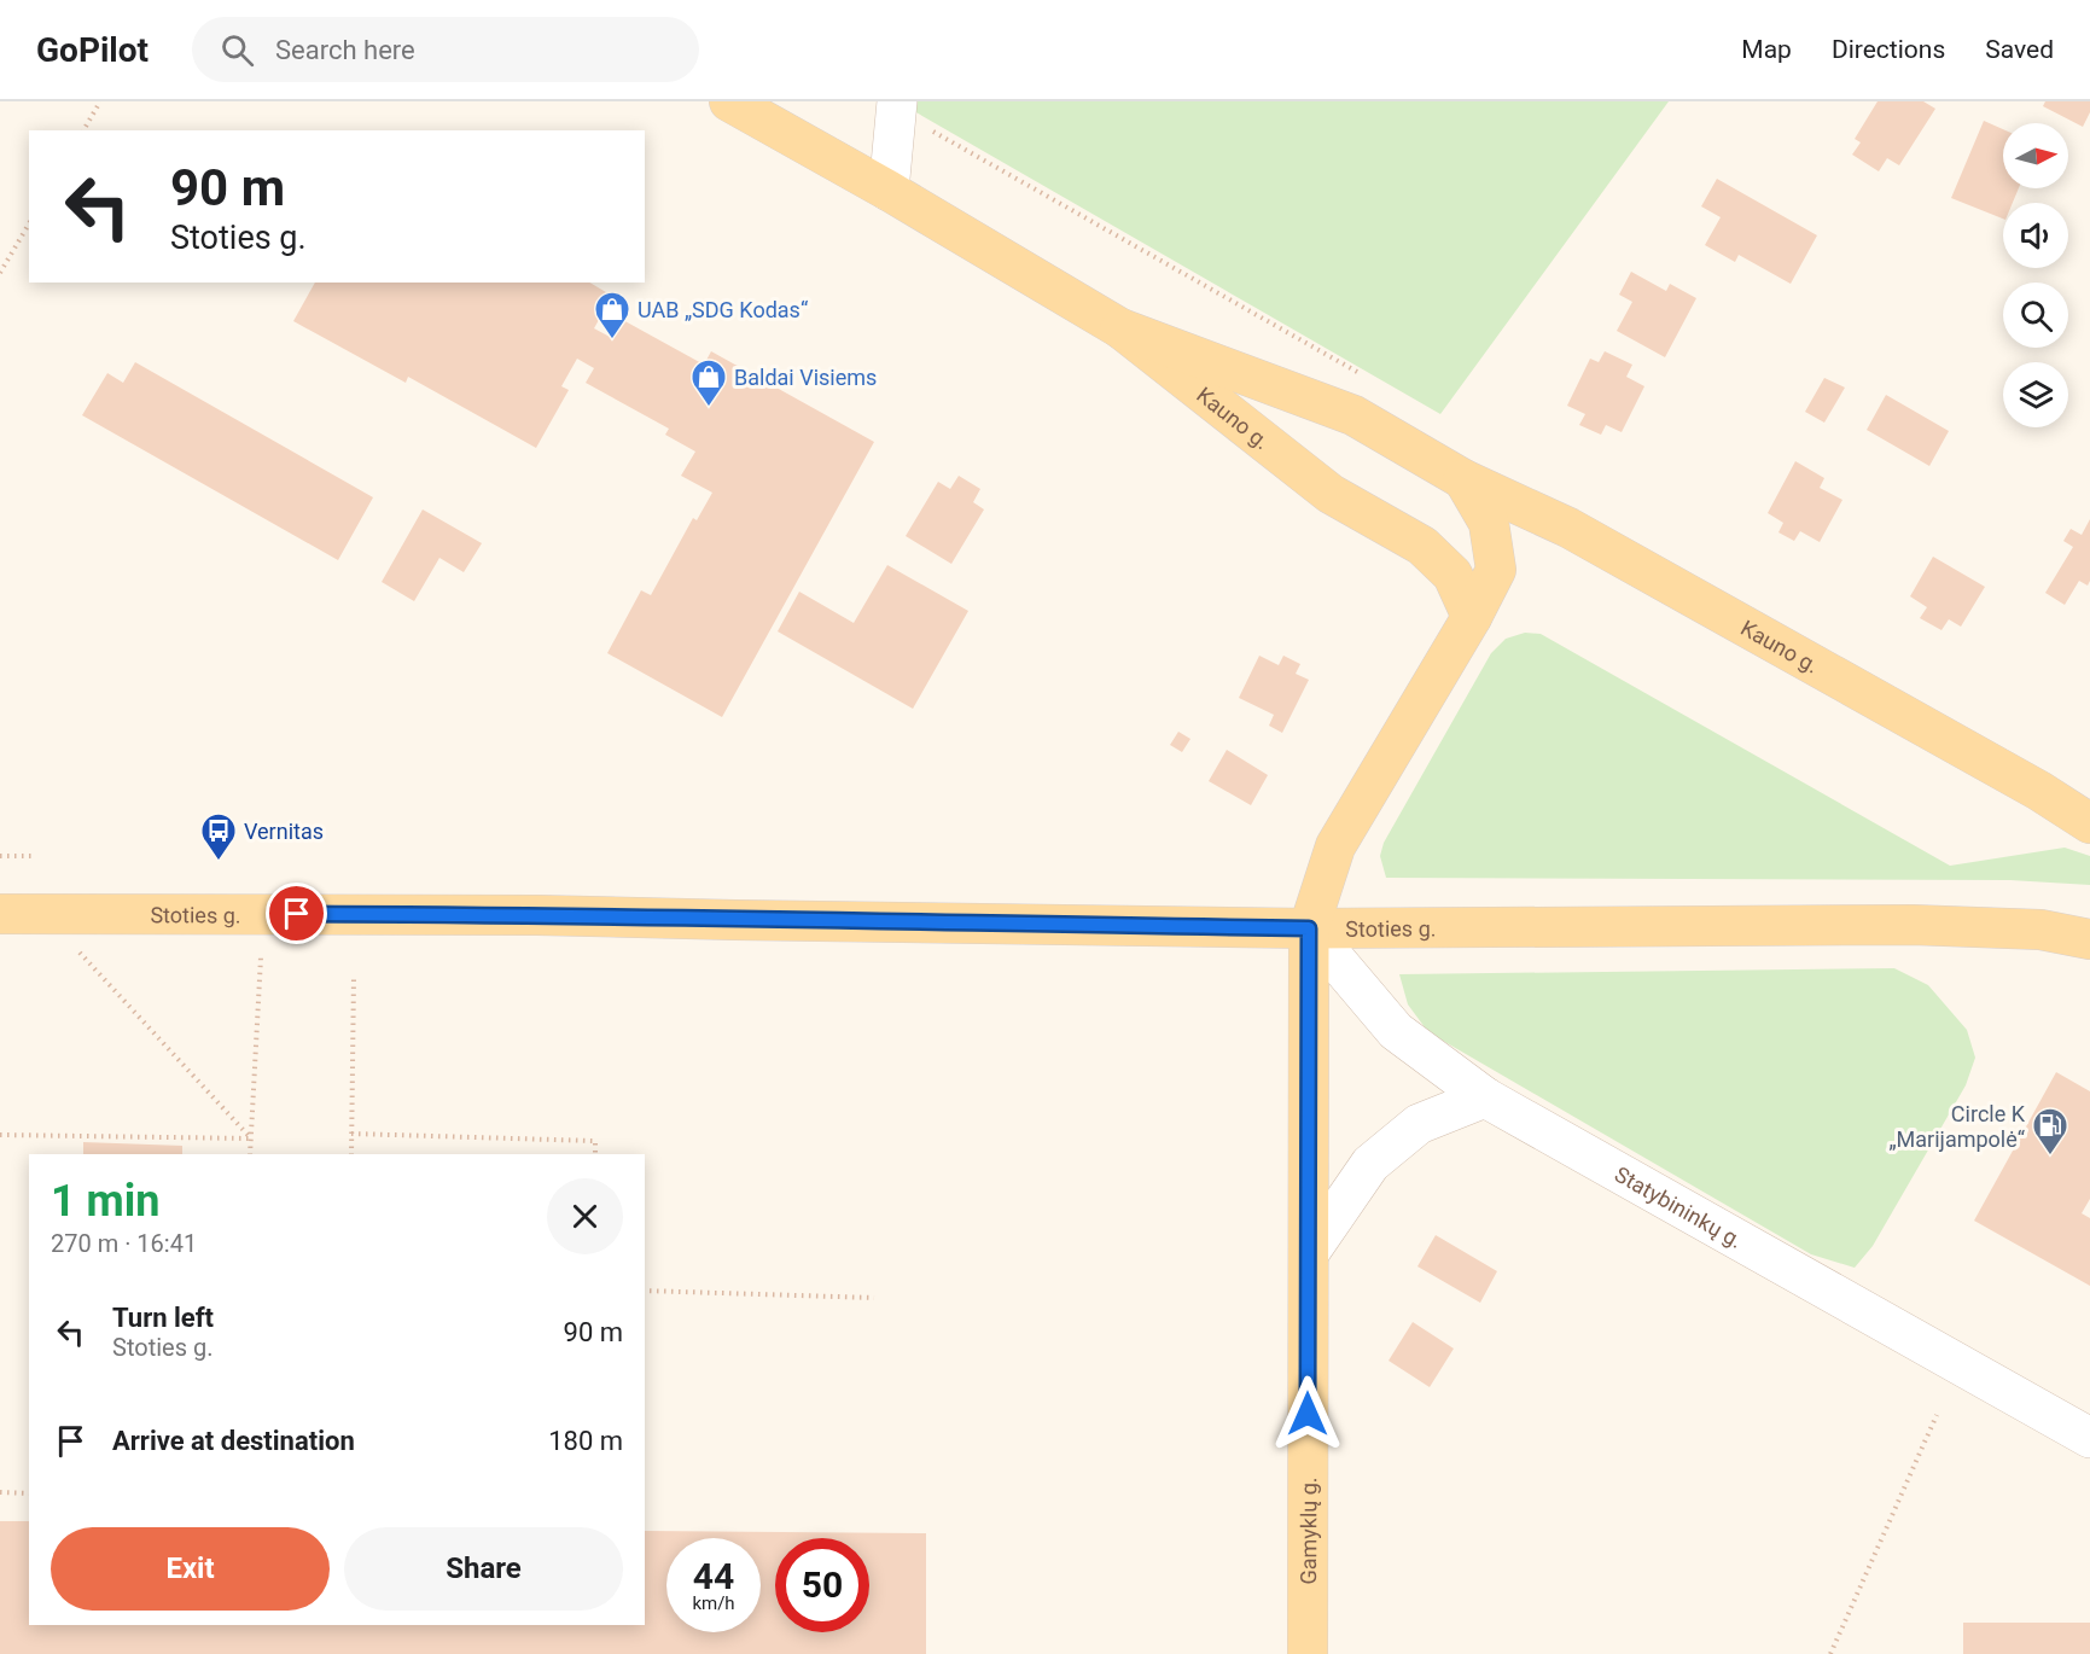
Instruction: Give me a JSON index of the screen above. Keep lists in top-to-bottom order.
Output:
{
  "streets": {
    "main road": ["Kauno g.", "Stoties g.", "Gamyklų g."],
    "street": ["Statybininkų g."]
  },
  "crossings": [
    ["Kauno g.", "Stoties g."],
    ["Kauno g.", "Statybininkų g."],
    ["Kauno g.", "Gamyklų g."],
    ["Stoties g.", "Statybininkų g."],
    ["Stoties g.", "Gamyklų g."],
    ["Statybininkų g.", "Gamyklų g."]
  ],
  "places": {
    "shop": ["UAB „SDG Kodas“", "Baldai Visiems"],
    "bus stop": ["Vernitas"],
    "fuel station": ["Circle K „Marijampolė“"]
  },
  "north": "right",
  "page": {
    "header": "GoPilot",
    "search": "Search here",
    "nav": ["Map", "Directions", "Saved"],
    "turn": ["90 m", "Stoties g."],
    "heading": ["1 min", "270 m · 16:41"],
    "list": [
      {
        "name": "Turn left",
        "note": "Stoties g.",
        "value": "90 m"
      },
      {
        "name": "Arrive at destination",
        "value": "180 m"
      }
    ],
    "buttons": ["Exit", "Share"],
    "speed": "44 km/h",
    "limit": "50"
  }
}
